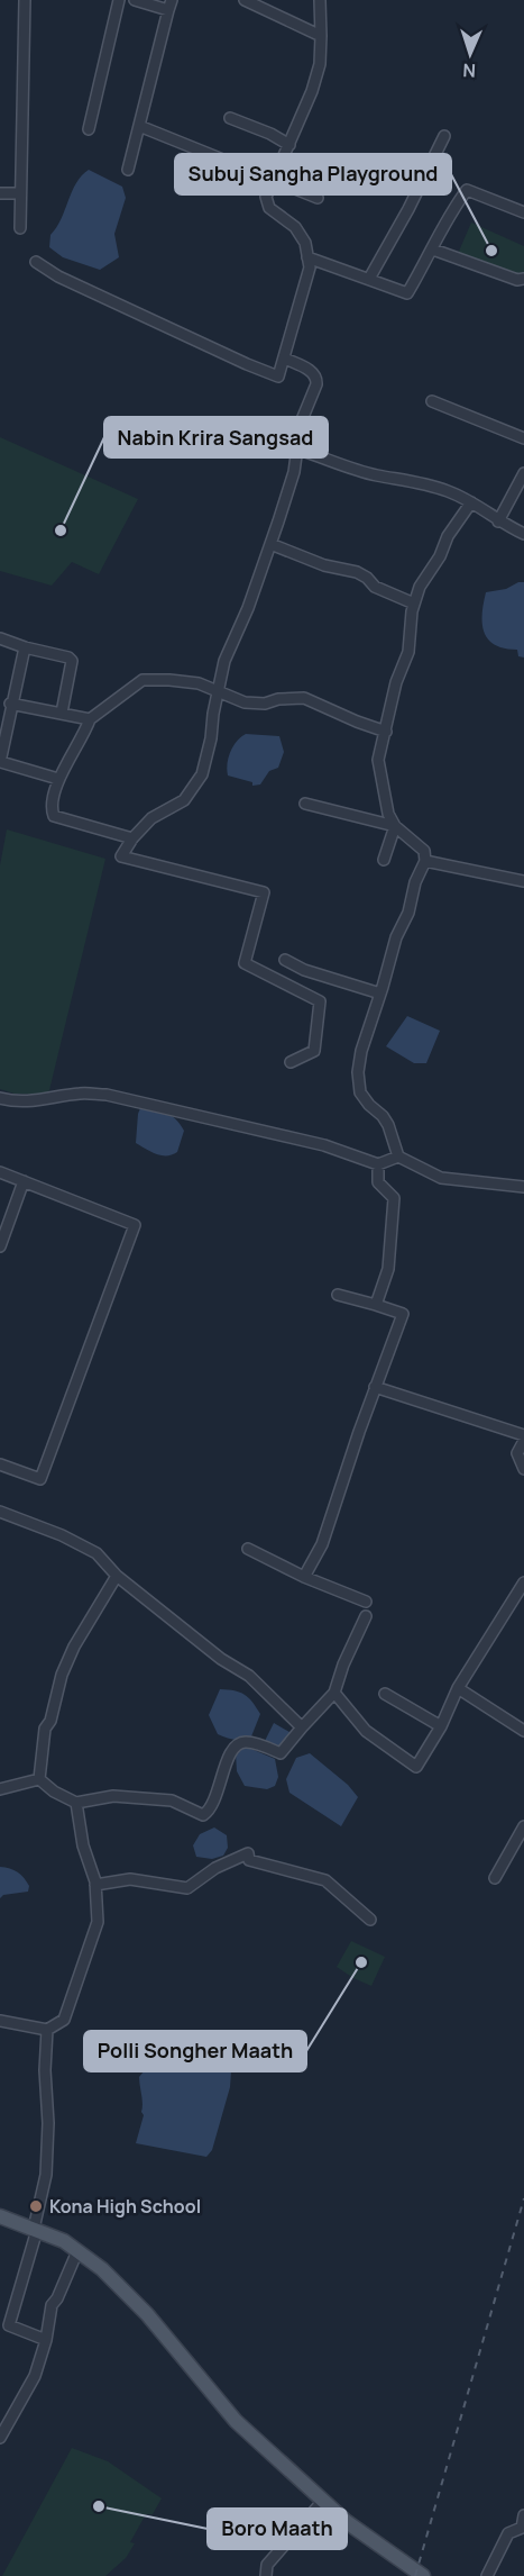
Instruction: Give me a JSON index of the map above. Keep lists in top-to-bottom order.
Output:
{
  "places": [
    "Subuj Sangha Playground",
    "Nabin Krira Sangsad",
    "Polli Songher Maath",
    "Kona High School",
    "Boro Maath"
  ],
  "north": "bottom"
}
